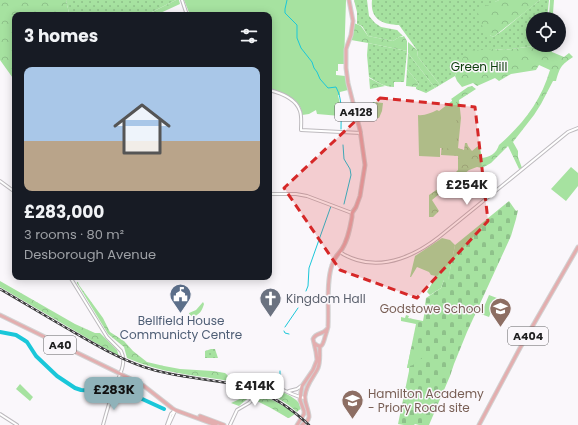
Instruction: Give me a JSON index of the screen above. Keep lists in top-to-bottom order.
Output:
{
  "streets": {
    "main road": ["A4128", "A404", "A40"]
  },
  "parks": ["Green Hill"],
  "places": {
    "public building": ["Bellfield House Communicty Centre"],
    "church": ["Kingdom Hall"],
    "school or university": ["Godstowe School", "Hamilton Academy - Priory Road site"]
  },
  "page": {
    "heading": "3 homes",
    "list": [
      {
        "name": "£283,000",
        "note": "3 rooms · 80 m² · Desborough Avenue"
      }
    ],
    "price": ["£254K", "£414K", "£283K"]
  }
}
